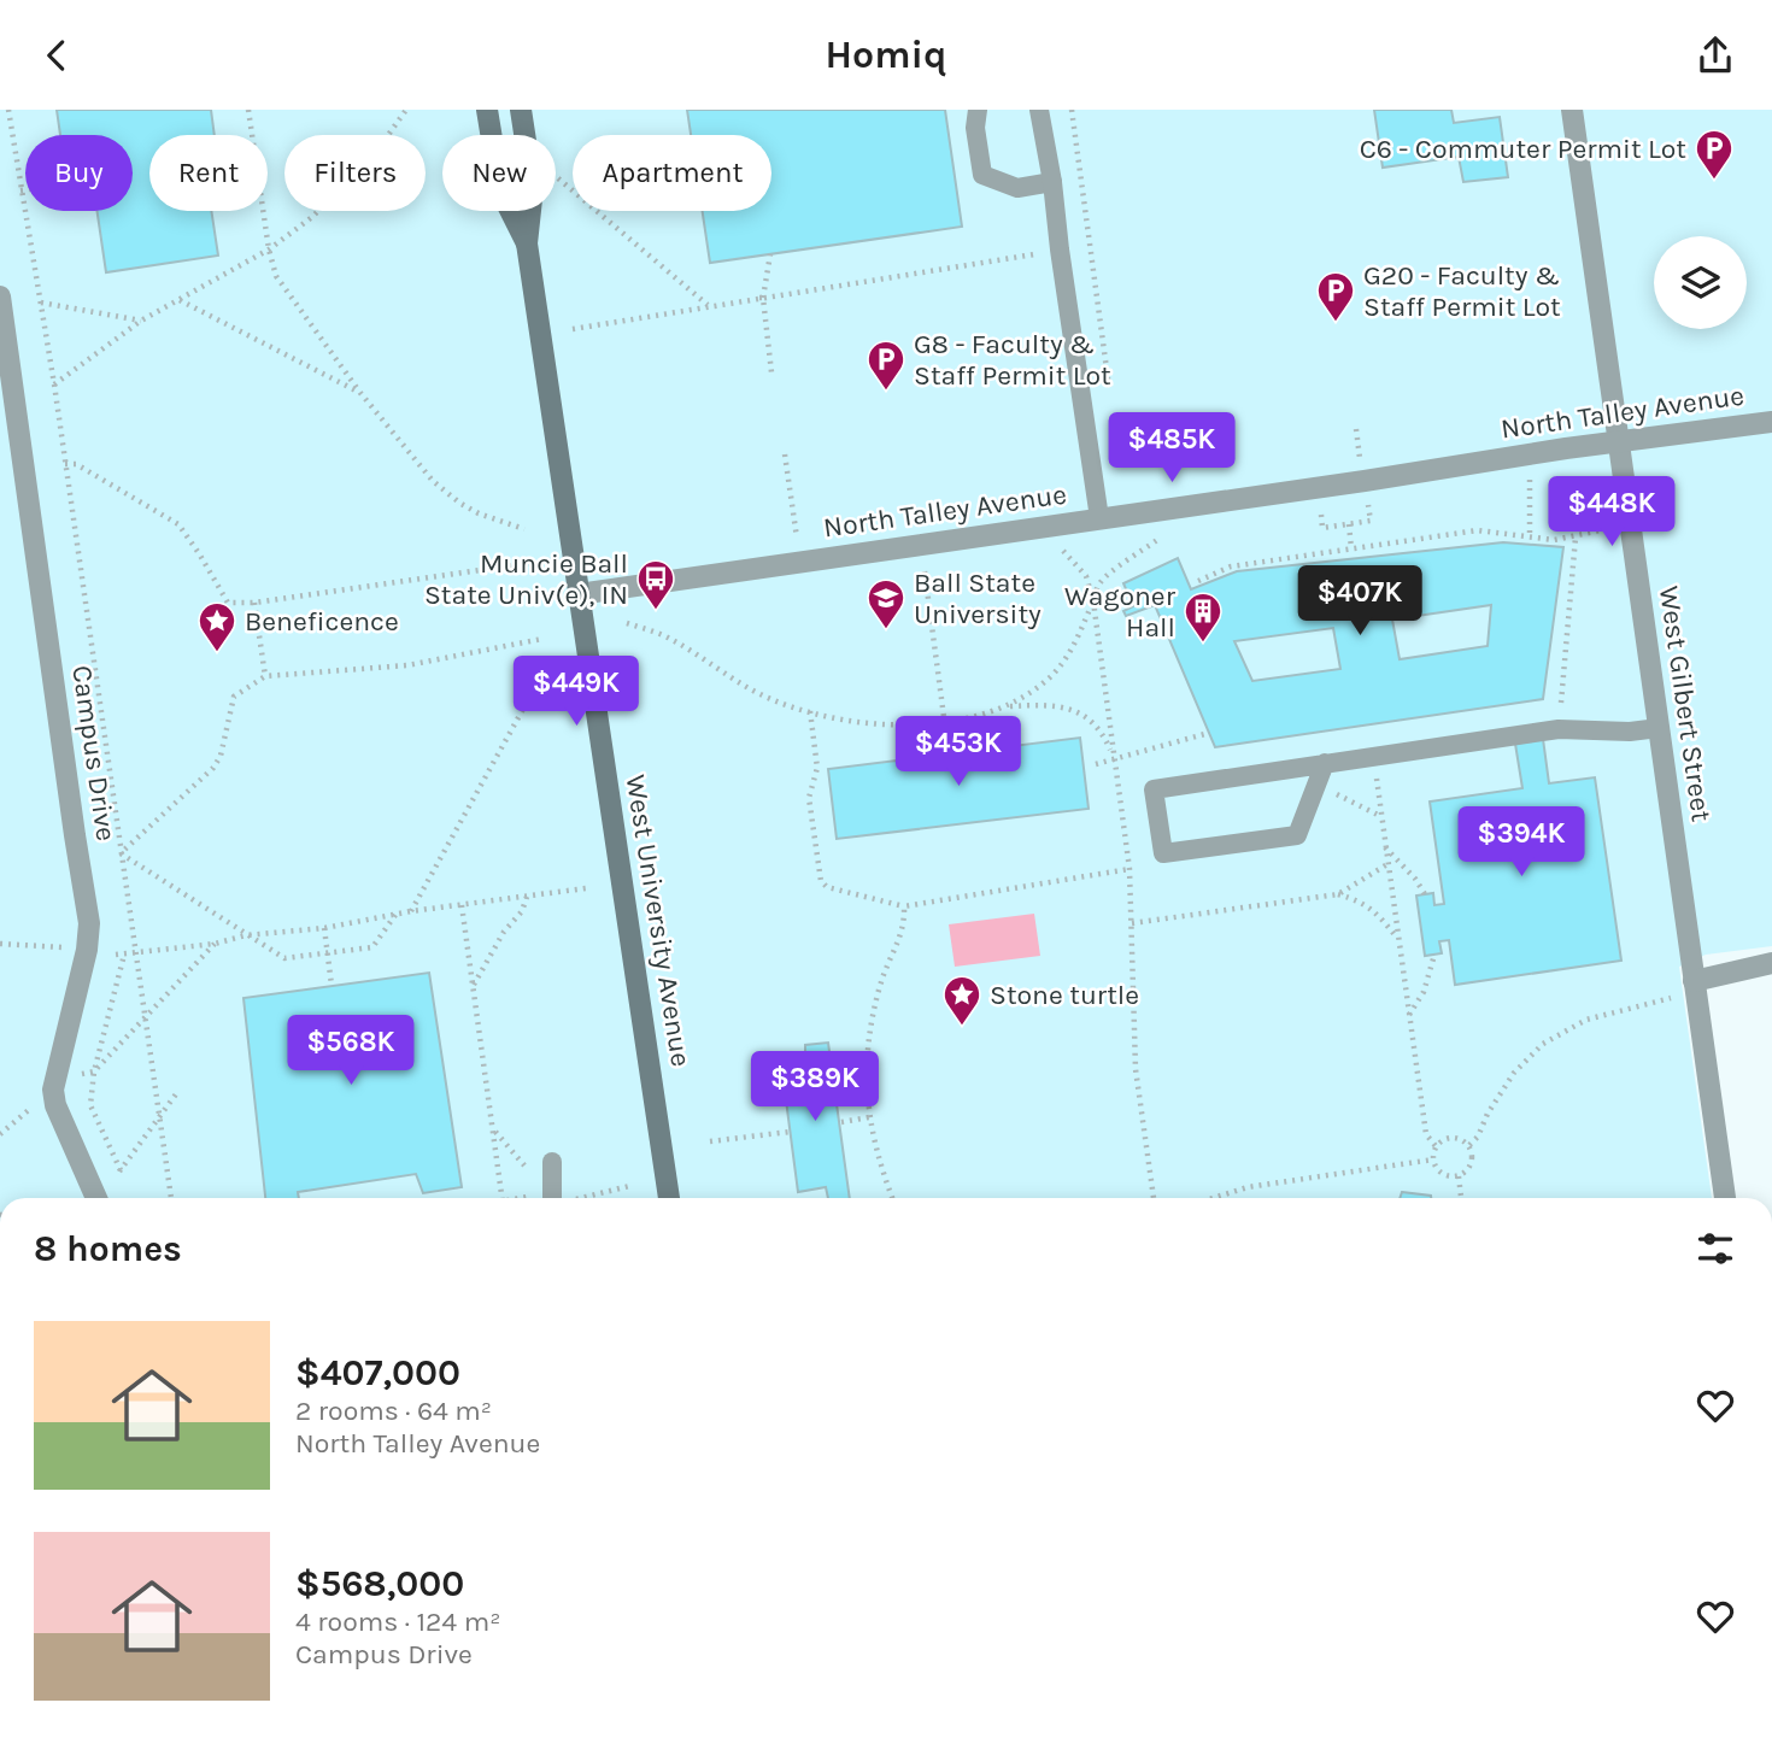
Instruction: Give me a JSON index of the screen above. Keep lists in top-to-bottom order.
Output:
{
  "streets": {
    "street": [
      "North Talley Avenue",
      "West Gilbert Street",
      "Campus Drive",
      "West University Avenue"
    ]
  },
  "crossings": [
    ["North Talley Avenue", "West Gilbert Street"],
    ["North Talley Avenue", "West University Avenue"]
  ],
  "places": {
    "parking": ["C6 - Commuter Permit Lot", "G20 - Faculty & Staff Permit Lot", "G8 - Faculty & Staff Permit Lot"],
    "bus stop": ["Muncie Ball State Univ(e), IN"],
    "school or university": ["Ball State University"],
    "building": ["Wagoner Hall"],
    "place": ["Beneficence", "Stone turtle"]
  },
  "page": {
    "header": "Homiq",
    "chip": [
      "Buy",
      "Rent",
      "Filters",
      "New",
      "Apartment"
    ],
    "price": [
      "$485K",
      "$448K",
      "$407K",
      "$449K",
      "$453K",
      "$394K",
      "$568K",
      "$389K"
    ],
    "heading": "8 homes",
    "list": [
      {
        "name": "$407,000",
        "note": "2 rooms · 64 m² · North Talley Avenue"
      },
      {
        "name": "$568,000",
        "note": "4 rooms · 124 m² · Campus Drive"
      }
    ]
  }
}
